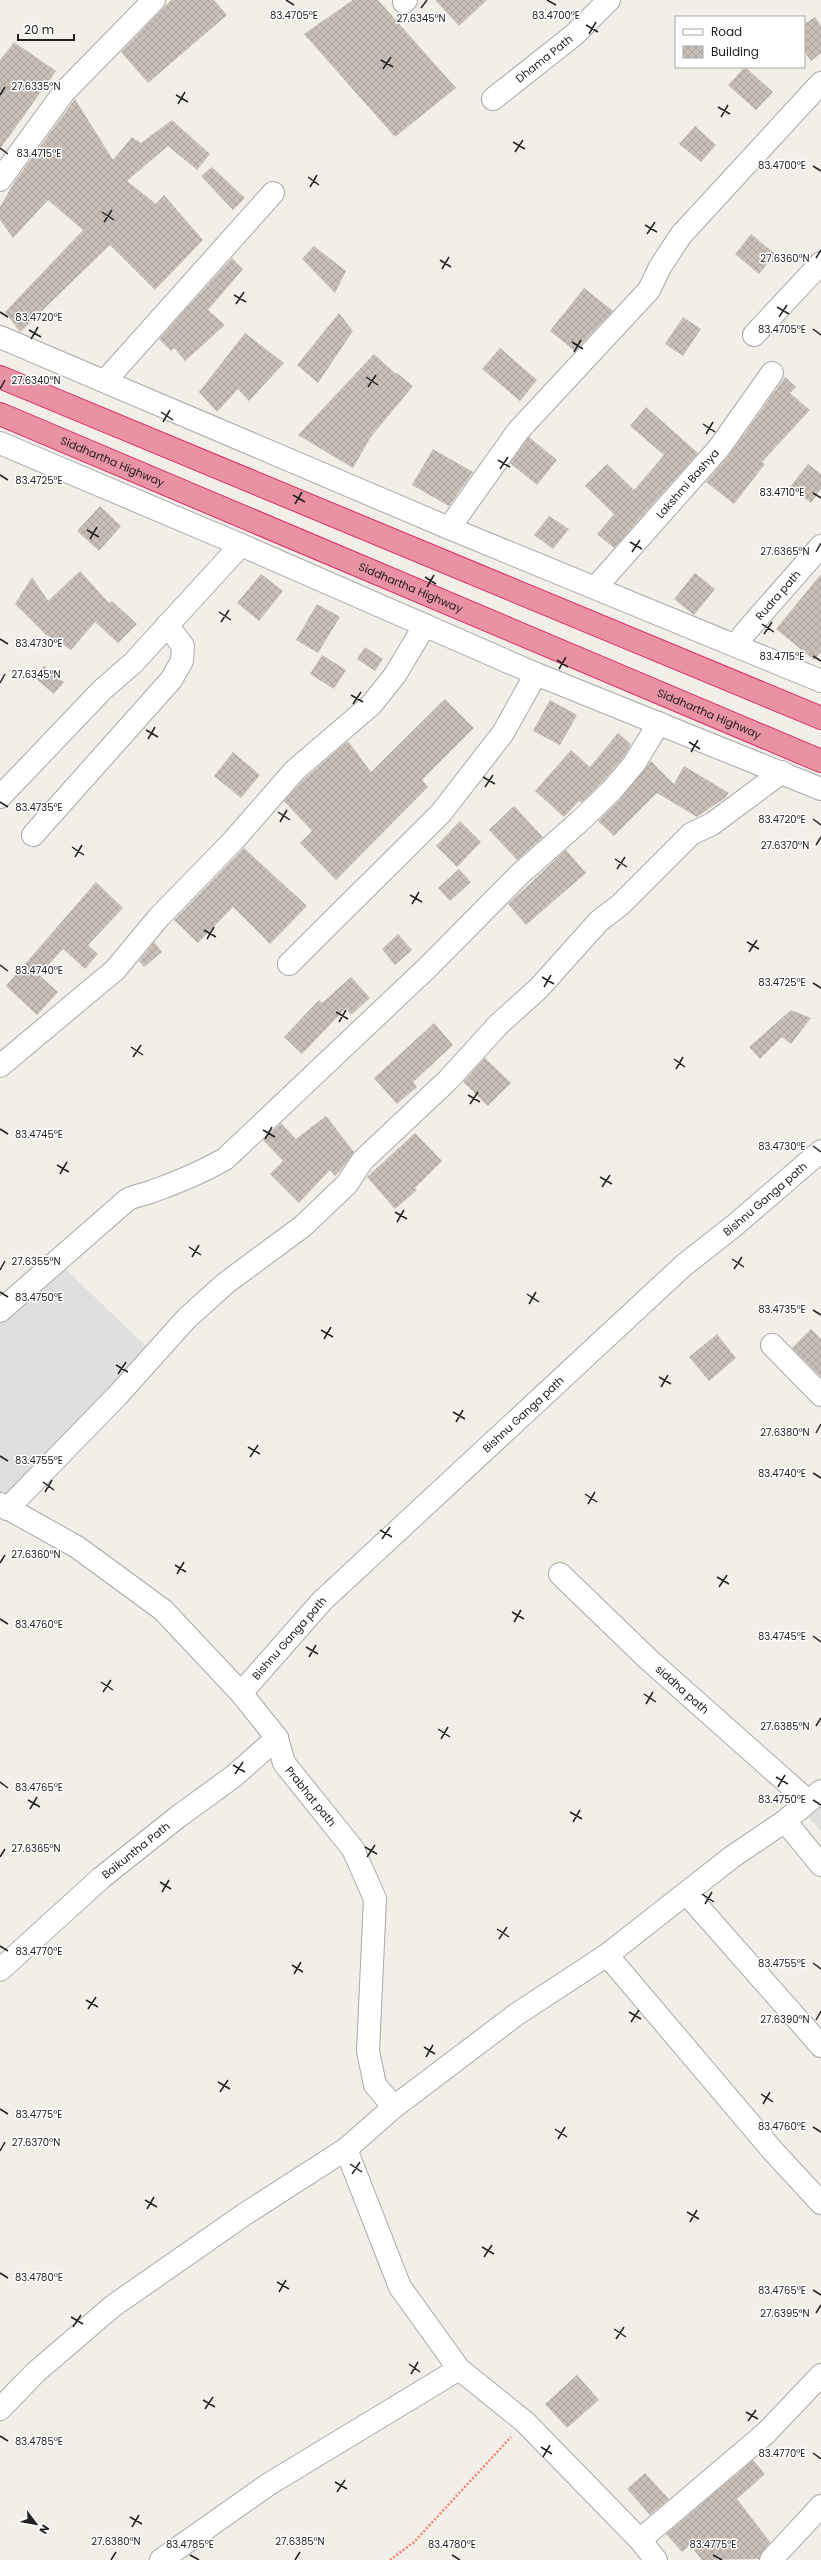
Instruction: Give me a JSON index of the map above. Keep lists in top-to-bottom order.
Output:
{
  "streets": {
    "highway": ["Siddhartha Highway"],
    "street": [
      "Dhama Path",
      "Lakshmi Bashya",
      "Rudra path",
      "Bishnu Ganga path",
      "siddha path",
      "Prabhat path",
      "Baikuntha Path"
    ]
  },
  "crossings": [
    ["Bishnu Ganga path", "Prabhat path"],
    ["Prabhat path", "Baikuntha Path"]
  ],
  "legend": ["Road", "Building"],
  "scale_bar": "20 m",
  "north": "bottom right",
  "coordinates": [
    "83.4705°E",
    "83.4700°E",
    "27.6345°N",
    "27.6335°N",
    "83.4715°E",
    "27.6360°N",
    "83.4720°E",
    "27.6340°N",
    "83.4725°E",
    "83.4710°E",
    "27.6365°N",
    "83.4730°E",
    "83.4735°E",
    "27.6370°N",
    "83.4740°E",
    "83.4745°E",
    "27.6355°N",
    "83.4750°E",
    "27.6380°N",
    "83.4755°E",
    "83.4760°E",
    "27.6385°N",
    "83.4765°E",
    "83.4770°E",
    "27.6390°N",
    "83.4775°E",
    "83.4780°E",
    "27.6395°N",
    "83.4785°E"
  ]
}
